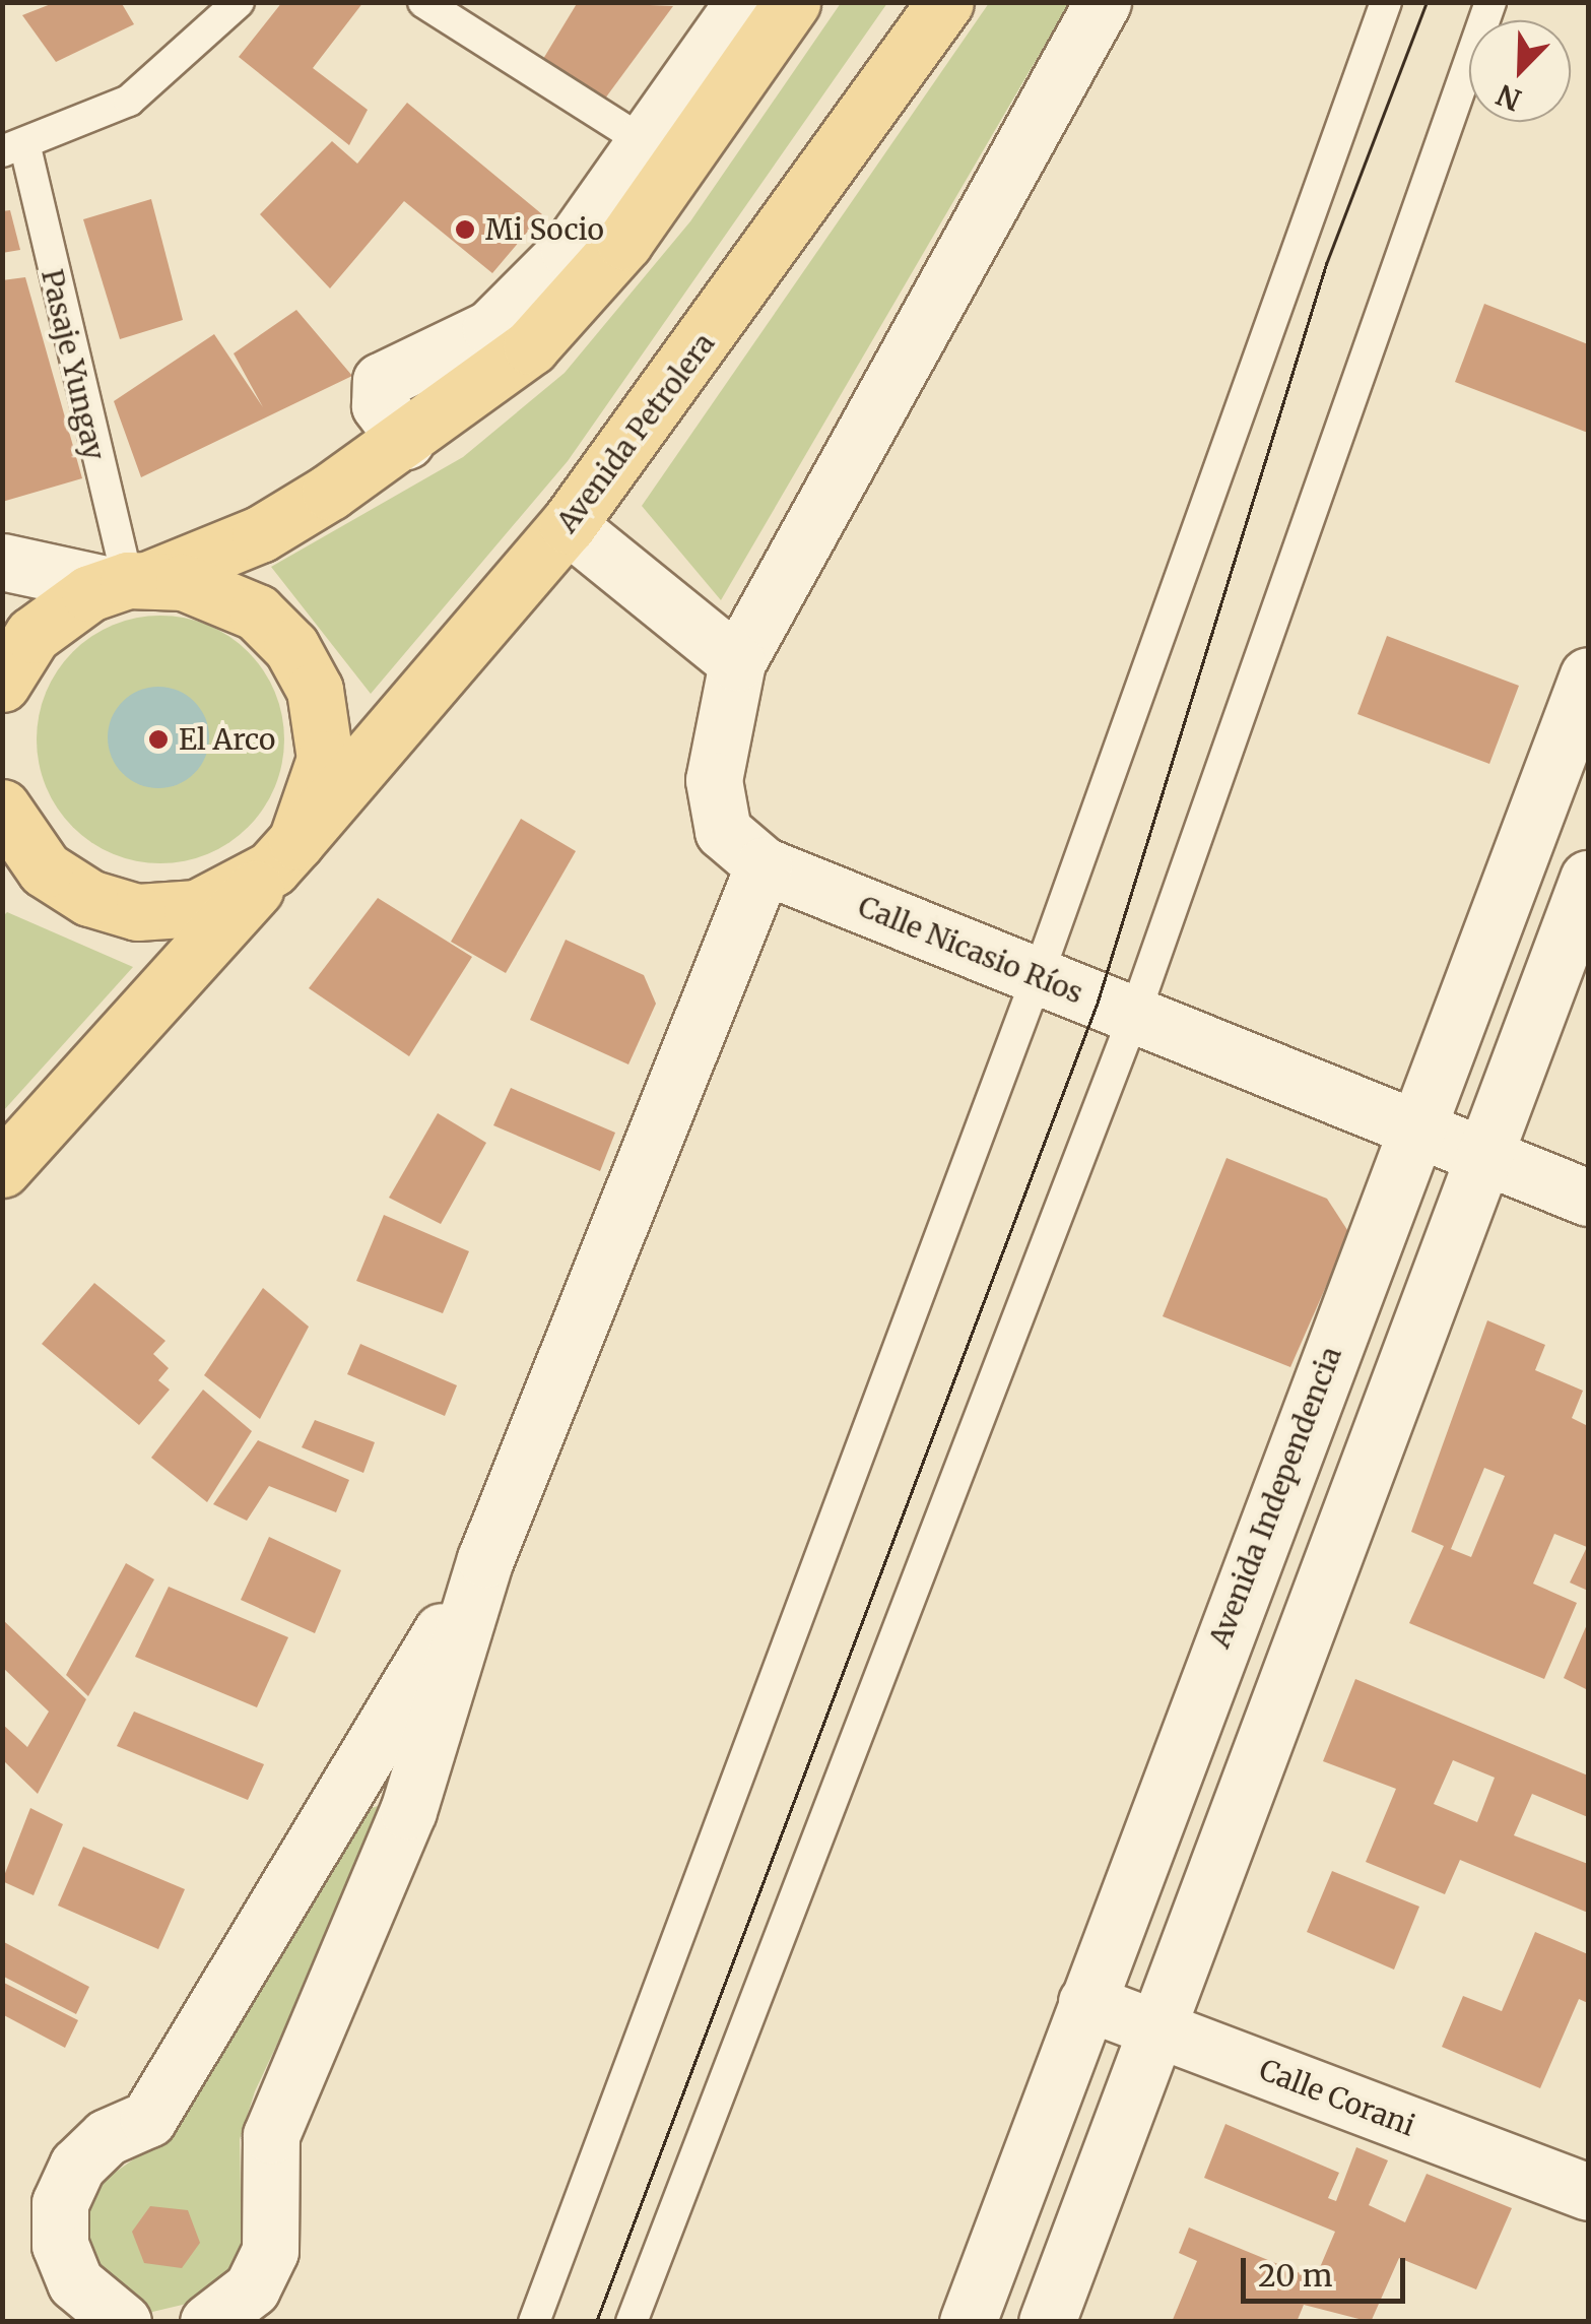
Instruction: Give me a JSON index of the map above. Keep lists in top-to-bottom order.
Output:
{
  "streets": {
    "main road": ["Avenida Petrolera"],
    "street": ["Calle Nicasio Ríos", "Avenida Independencia", "Calle Corani"],
    "lane": ["Pasaje Yungay"]
  },
  "crossings": [
    ["Calle Nicasio Ríos", "Avenida Independencia"],
    ["Avenida Independencia", "Calle Corani"]
  ],
  "places": ["Mi Socio", "El Arco"],
  "scale_bar": "20 m",
  "north": "bottom left"
}
